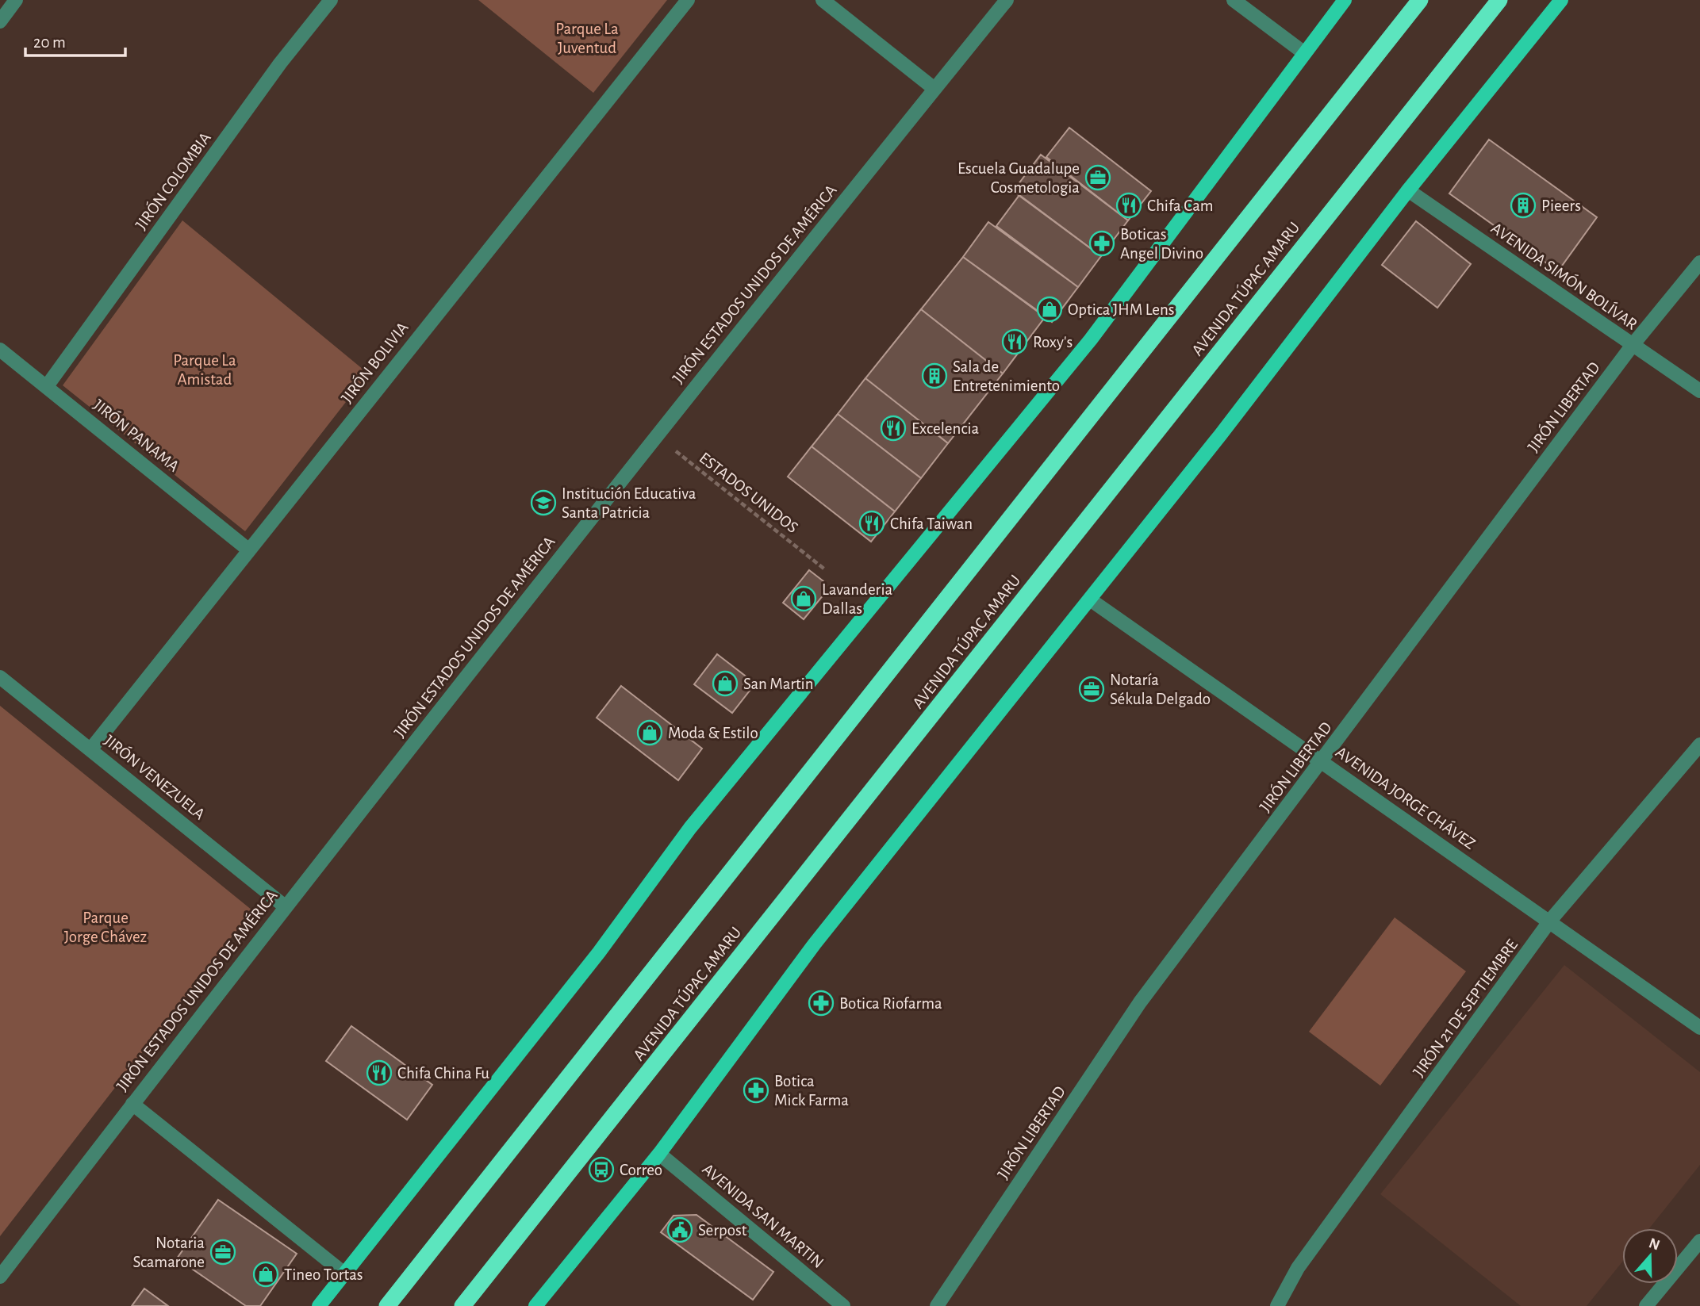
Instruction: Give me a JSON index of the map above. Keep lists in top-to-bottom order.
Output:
{
  "streets": {
    "highway": ["AVENIDA TÚPAC AMARU"],
    "street": [
      "JIRÓN COLOMBIA",
      "AVENIDA SIMÓN BOLÍVAR",
      "JIRÓN ESTADOS UNIDOS DE AMÉRICA",
      "JIRÓN BOLIVIA",
      "JIRÓN LIBERTAD",
      "JIRÓN PANAMA",
      "JIRÓN VENEZUELA",
      "AVENIDA JORGE CHÁVEZ",
      "JIRÓN 21 DE SEPTIEMBRE",
      "AVENIDA SAN MARTIN"
    ],
    "path": ["ESTADOS UNIDOS"]
  },
  "crossings": [
    ["JIRÓN COLOMBIA", "JIRÓN PANAMA"],
    ["AVENIDA SIMÓN BOLÍVAR", "JIRÓN LIBERTAD"],
    ["JIRÓN ESTADOS UNIDOS DE AMÉRICA", "ESTADOS UNIDOS"],
    ["JIRÓN ESTADOS UNIDOS DE AMÉRICA", "JIRÓN VENEZUELA"],
    ["JIRÓN BOLIVIA", "JIRÓN PANAMA"],
    ["JIRÓN BOLIVIA", "JIRÓN VENEZUELA"],
    ["JIRÓN LIBERTAD", "AVENIDA JORGE CHÁVEZ"],
    ["AVENIDA JORGE CHÁVEZ", "JIRÓN 21 DE SEPTIEMBRE"]
  ],
  "parks": ["Parque La Juventud", "Parque La Amistad", "Parque Jorge Chávez"],
  "places": {
    "office": ["Escuela Guadalupe Cosmetologia", "Notaría Sékula Delgado", "Notaria Scamarone"],
    "restaurant": [
      "Chifa Cam",
      "Roxy's",
      "Excelencia",
      "Chifa Taiwan",
      "Chifa China Fu"
    ],
    "building": ["Pieers", "Sala de Entretenimiento"],
    "pharmacy": ["Boticas Angel Divino", "Botica Riofarma", "Botica Mick Farma"],
    "shop": [
      "Optica JHM Lens",
      "Lavanderia Dallas",
      "San Martin",
      "Moda & Estilo",
      "Tineo Tortas"
    ],
    "school or university": ["Institución Educativa Santa Patricia"],
    "bus stop": ["Correo"],
    "public building": ["Serpost"]
  },
  "scale_bar": "20 m",
  "north": "top"
}
